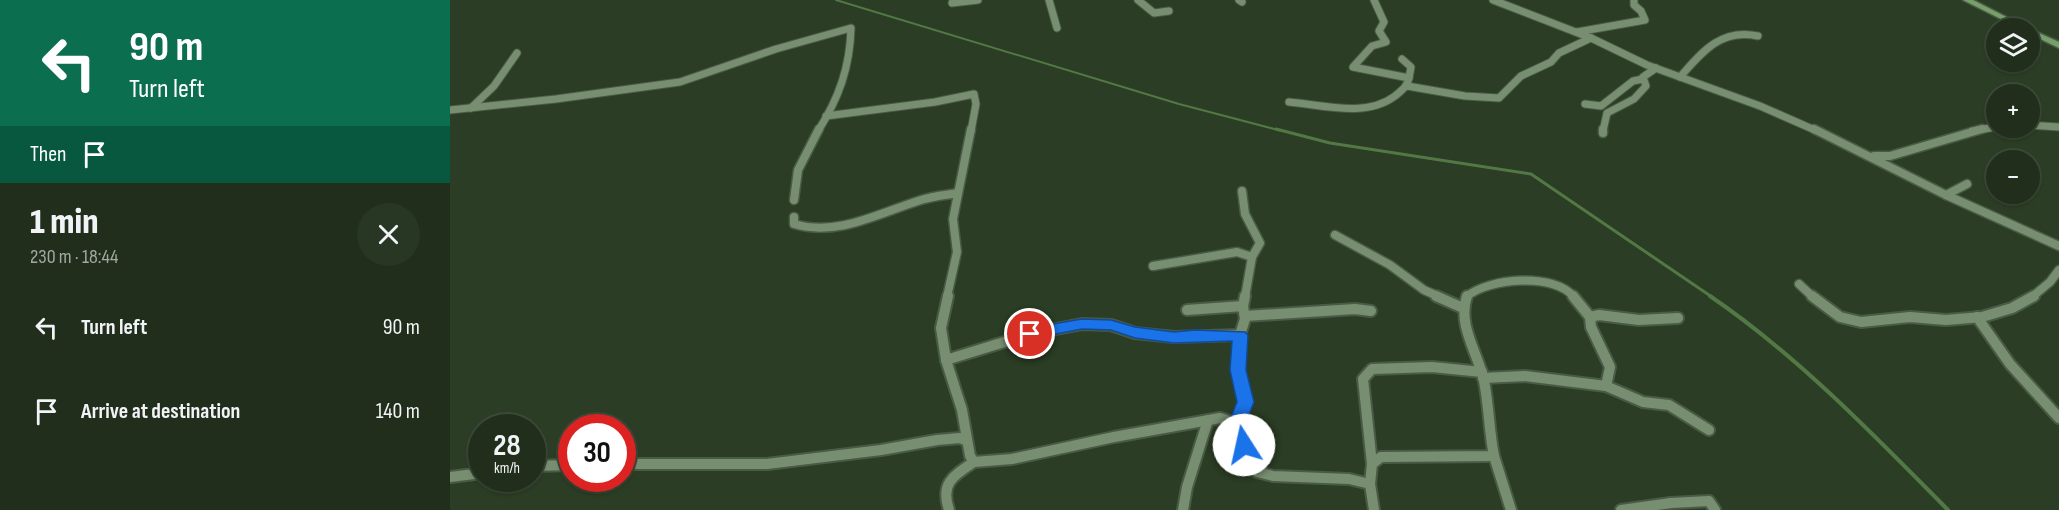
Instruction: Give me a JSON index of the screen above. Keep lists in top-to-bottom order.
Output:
{
  "page": {
    "turn": ["90 m", "Turn left"],
    "map_buttons": ["+", "−"],
    "then": "Then",
    "heading": ["1 min", "230 m · 18:44"],
    "list": [
      {
        "name": "Turn left",
        "value": "90 m"
      },
      {
        "name": "Arrive at destination",
        "value": "140 m"
      }
    ],
    "speed": "28 km/h",
    "limit": "30"
  }
}
